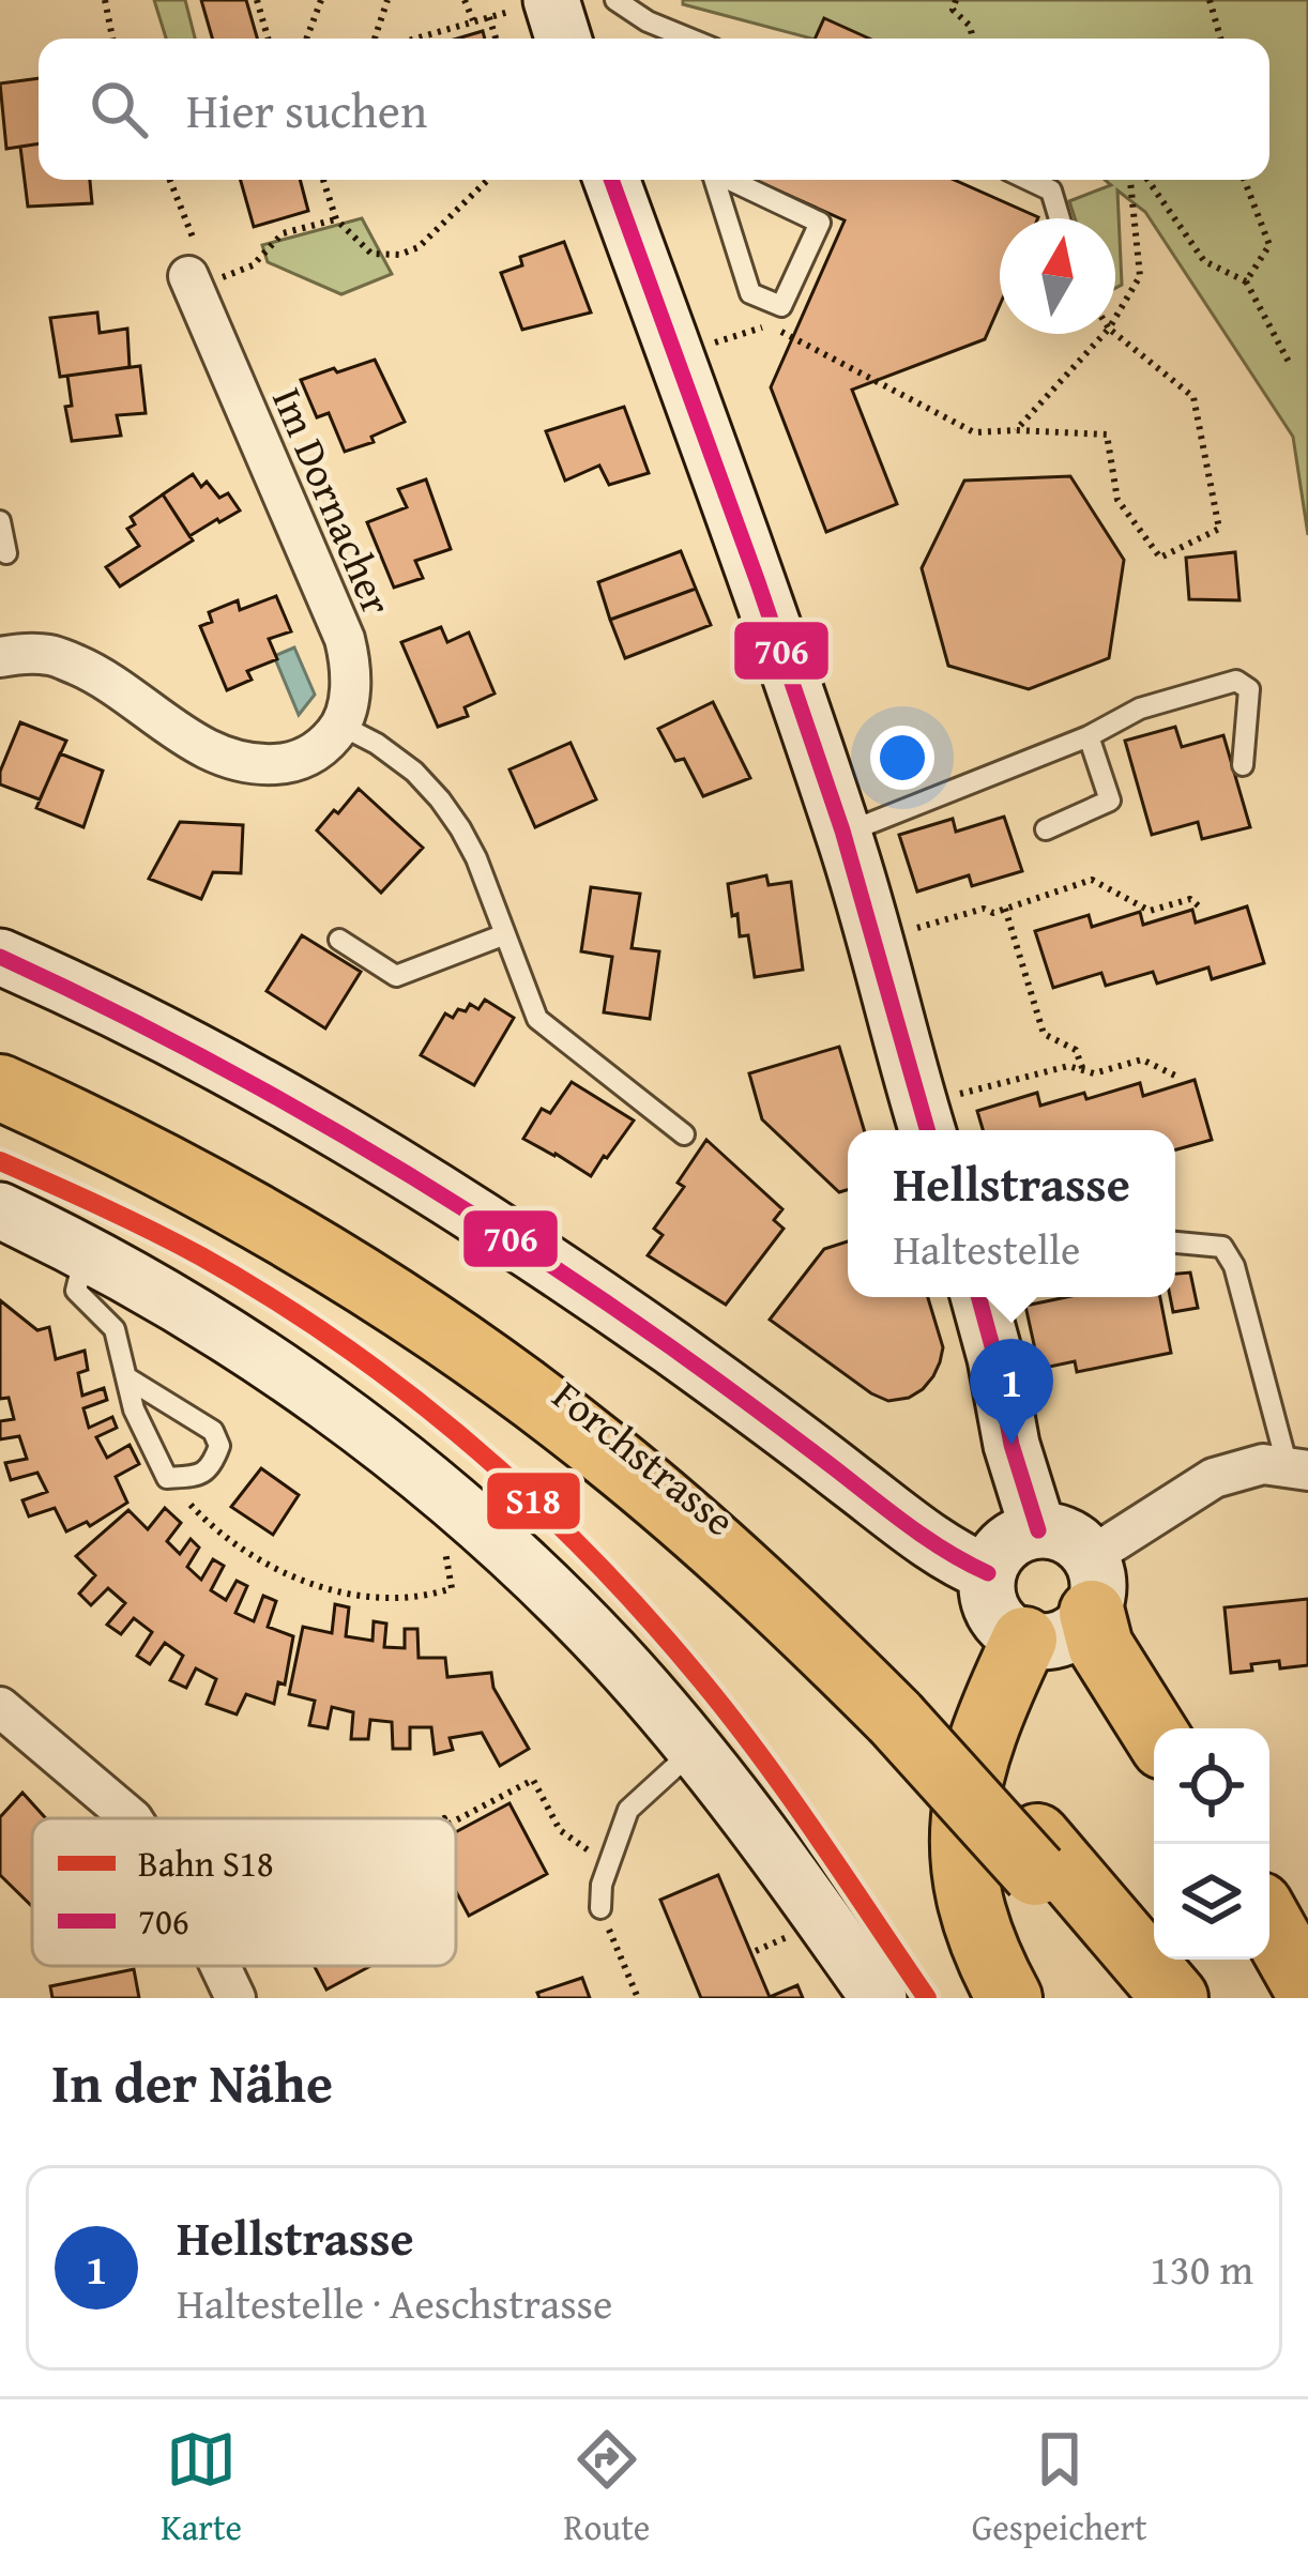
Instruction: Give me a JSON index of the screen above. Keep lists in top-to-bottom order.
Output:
{
  "streets": {
    "highway": ["Forchstrasse"],
    "street": ["Im Dornacher"]
  },
  "lines": ["transit line 706", "rail line S18"],
  "legend": ["Bahn S18", "706"],
  "north": "top",
  "page": {
    "search": "Hier suchen",
    "popup": ["Hellstrasse", "Haltestelle"],
    "pins": "1",
    "heading": "In der Nähe",
    "list": [
      {
        "mark": "1",
        "name": "Hellstrasse",
        "note": "Haltestelle · Aeschstrasse",
        "value": "130 m"
      }
    ],
    "nav": ["Karte", "Route", "Gespeichert"]
  }
}
